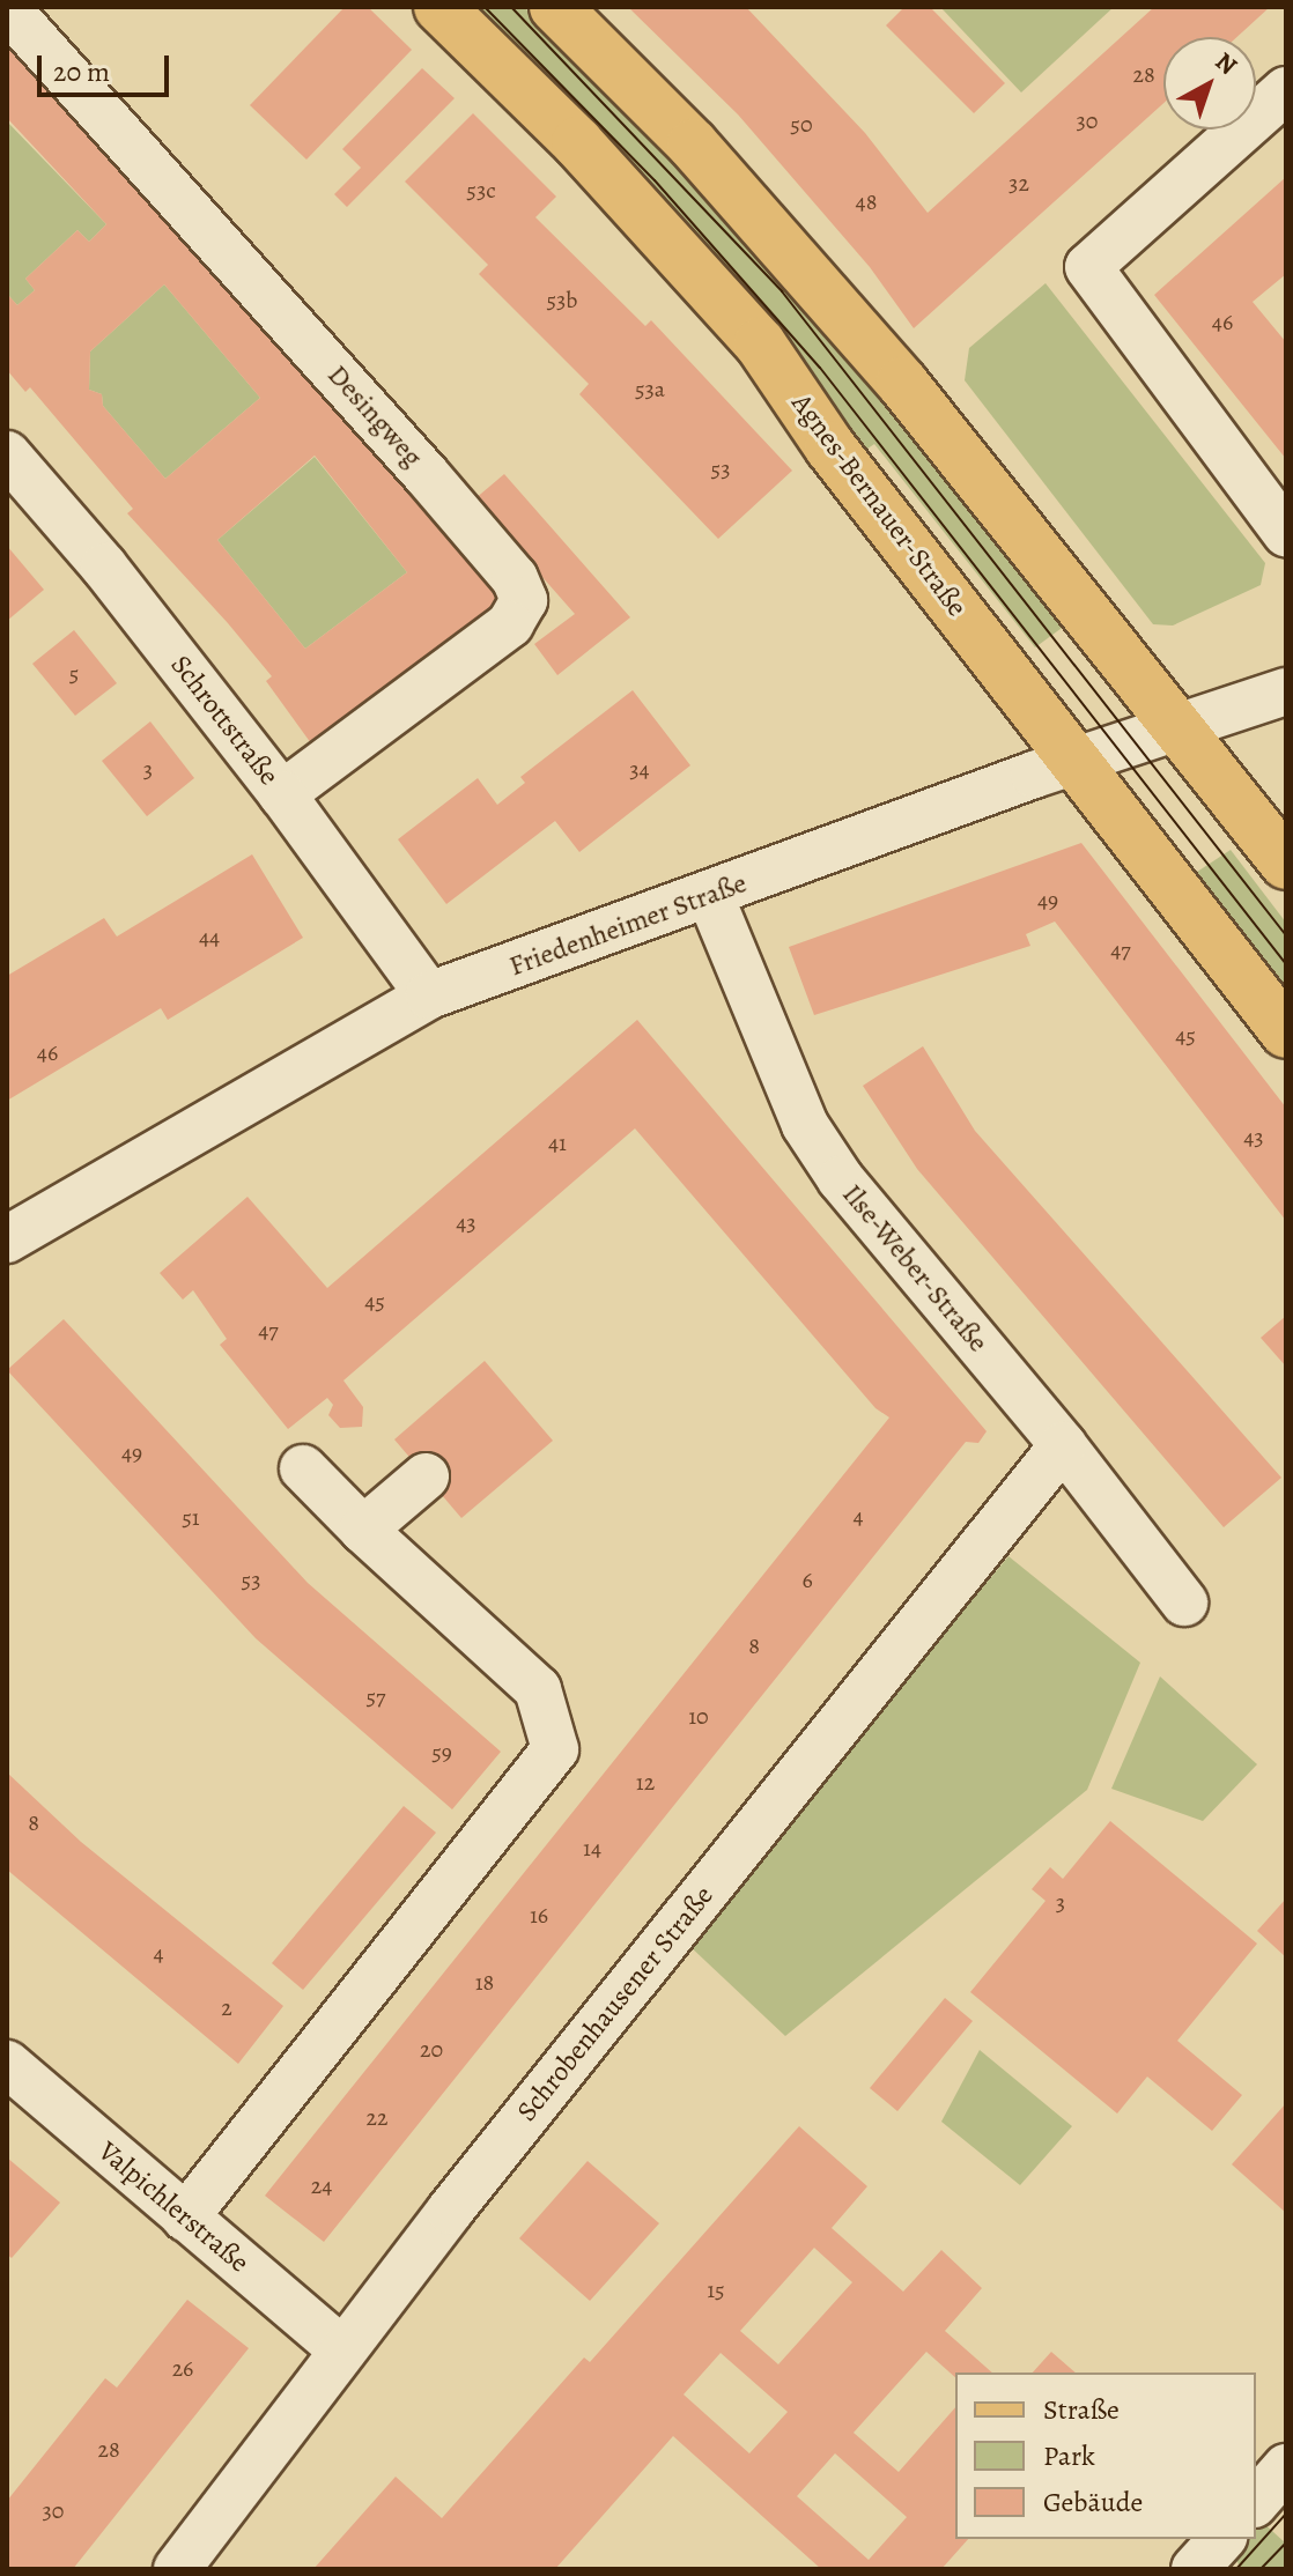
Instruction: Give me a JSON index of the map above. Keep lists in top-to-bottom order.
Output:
{
  "streets": {
    "main road": ["Agnes-Bernauer-Straße"],
    "street": [
      "Desingweg",
      "Schrottstraße",
      "Friedenheimer Straße",
      "Ilse-Weber-Straße",
      "Schrobenhausener Straße",
      "Valpichlerstraße"
    ]
  },
  "crossings": [
    ["Desingweg", "Schrottstraße"],
    ["Agnes-Bernauer-Straße", "Friedenheimer Straße"],
    ["Schrottstraße", "Friedenheimer Straße"],
    ["Friedenheimer Straße", "Ilse-Weber-Straße"],
    ["Ilse-Weber-Straße", "Schrobenhausener Straße"],
    ["Schrobenhausener Straße", "Valpichlerstraße"]
  ],
  "house_numbers": [
    "28",
    "30",
    "50",
    "32",
    "53c",
    "48",
    "53b",
    "46",
    "53a",
    "53",
    "5",
    "3",
    "34",
    "49",
    "44",
    "47",
    "45",
    "46",
    "43",
    "41",
    "43",
    "45",
    "47",
    "49",
    "4",
    "51",
    "53",
    "6",
    "8",
    "57",
    "10",
    "59",
    "12",
    "8",
    "14",
    "3",
    "16",
    "4",
    "18",
    "2",
    "20",
    "22",
    "24",
    "15",
    "26",
    "28",
    "30"
  ],
  "legend": ["Straße", "Park", "Gebäude"],
  "scale_bar": "20 m",
  "north": "top right"
}
